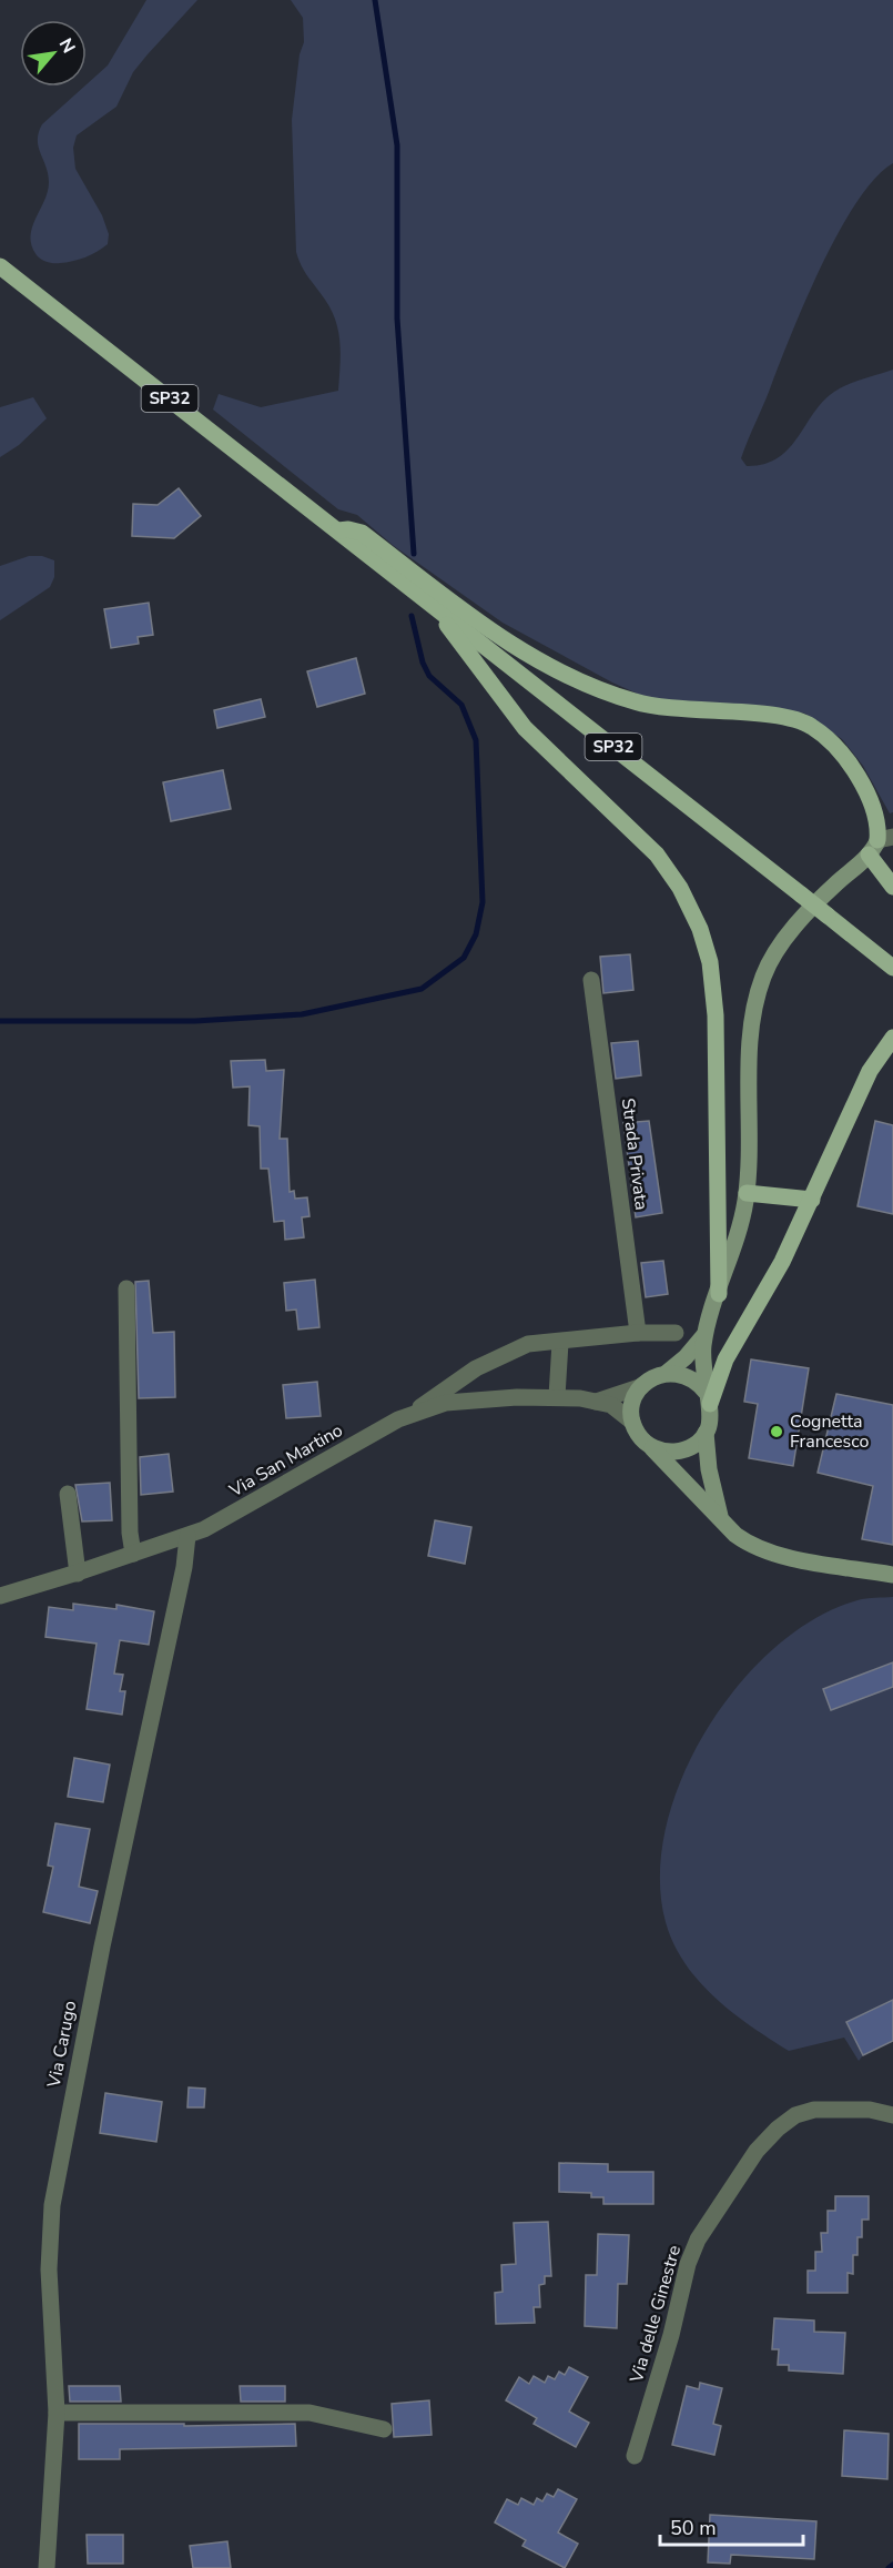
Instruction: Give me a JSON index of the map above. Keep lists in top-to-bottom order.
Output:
{
  "streets": {
    "main road": ["SP32"],
    "street": [
      "Strada Privata",
      "Via San Martino",
      "Via Carugo",
      "Via delle Ginestre"
    ]
  },
  "crossings": [
    ["Via San Martino", "Via Carugo"]
  ],
  "places": ["Cognetta Francesco"],
  "scale_bar": "50 m",
  "north": "top right"
}
